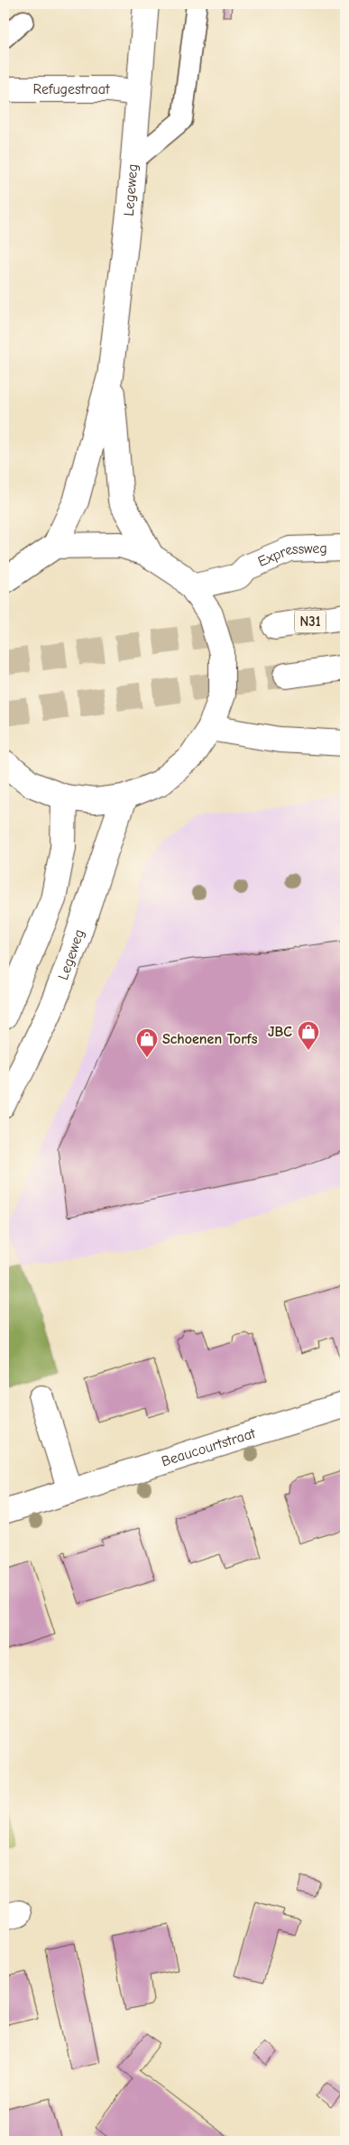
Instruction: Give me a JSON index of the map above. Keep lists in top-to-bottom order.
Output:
{
  "streets": {
    "main road": [
      "Refugestraat",
      "Legeweg",
      "Expressweg",
      "N31",
      "Beaucourtstraat"
    ]
  },
  "crossings": [
    ["Refugestraat", "Legeweg"]
  ],
  "places": {
    "shop": ["JBC", "Schoenen Torfs"]
  }
}
